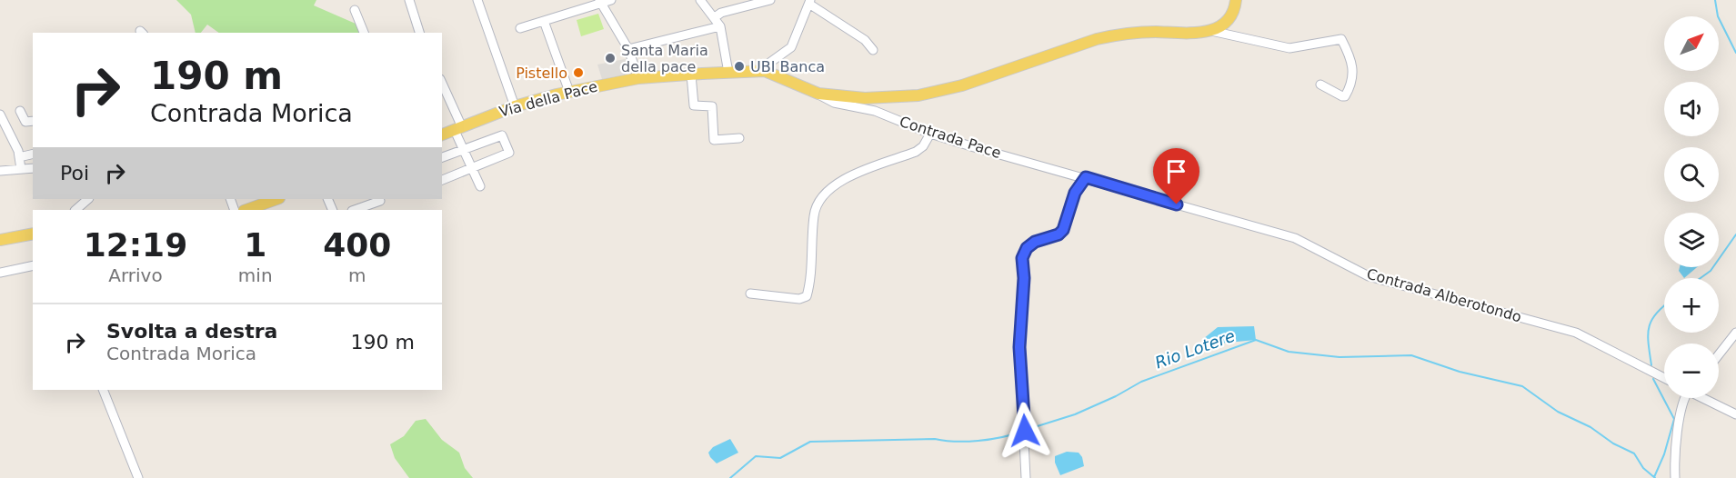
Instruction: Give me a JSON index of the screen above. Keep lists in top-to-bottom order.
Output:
{
  "streets": {
    "main road": ["Via della Pace"],
    "street": ["Contrada Pace", "Contrada Alberotondo"]
  },
  "crossings": [
    ["Via della Pace", "Contrada Pace"],
    ["Contrada Pace", "Contrada Alberotondo"]
  ],
  "water": ["Rio Lotere"],
  "places": ["Santa Maria della pace", "UBI Banca", "Pistello"],
  "north": "top right",
  "page": {
    "map_buttons": ["+", "−"],
    "turn": ["190 m", "Contrada Morica"],
    "then": "Poi",
    "eta": [
      "12:19",
      "Arrivo",
      "1",
      "min",
      "400",
      "m"
    ],
    "list": [
      {
        "name": "Svolta a destra",
        "note": "Contrada Morica",
        "value": "190 m"
      }
    ]
  }
}
